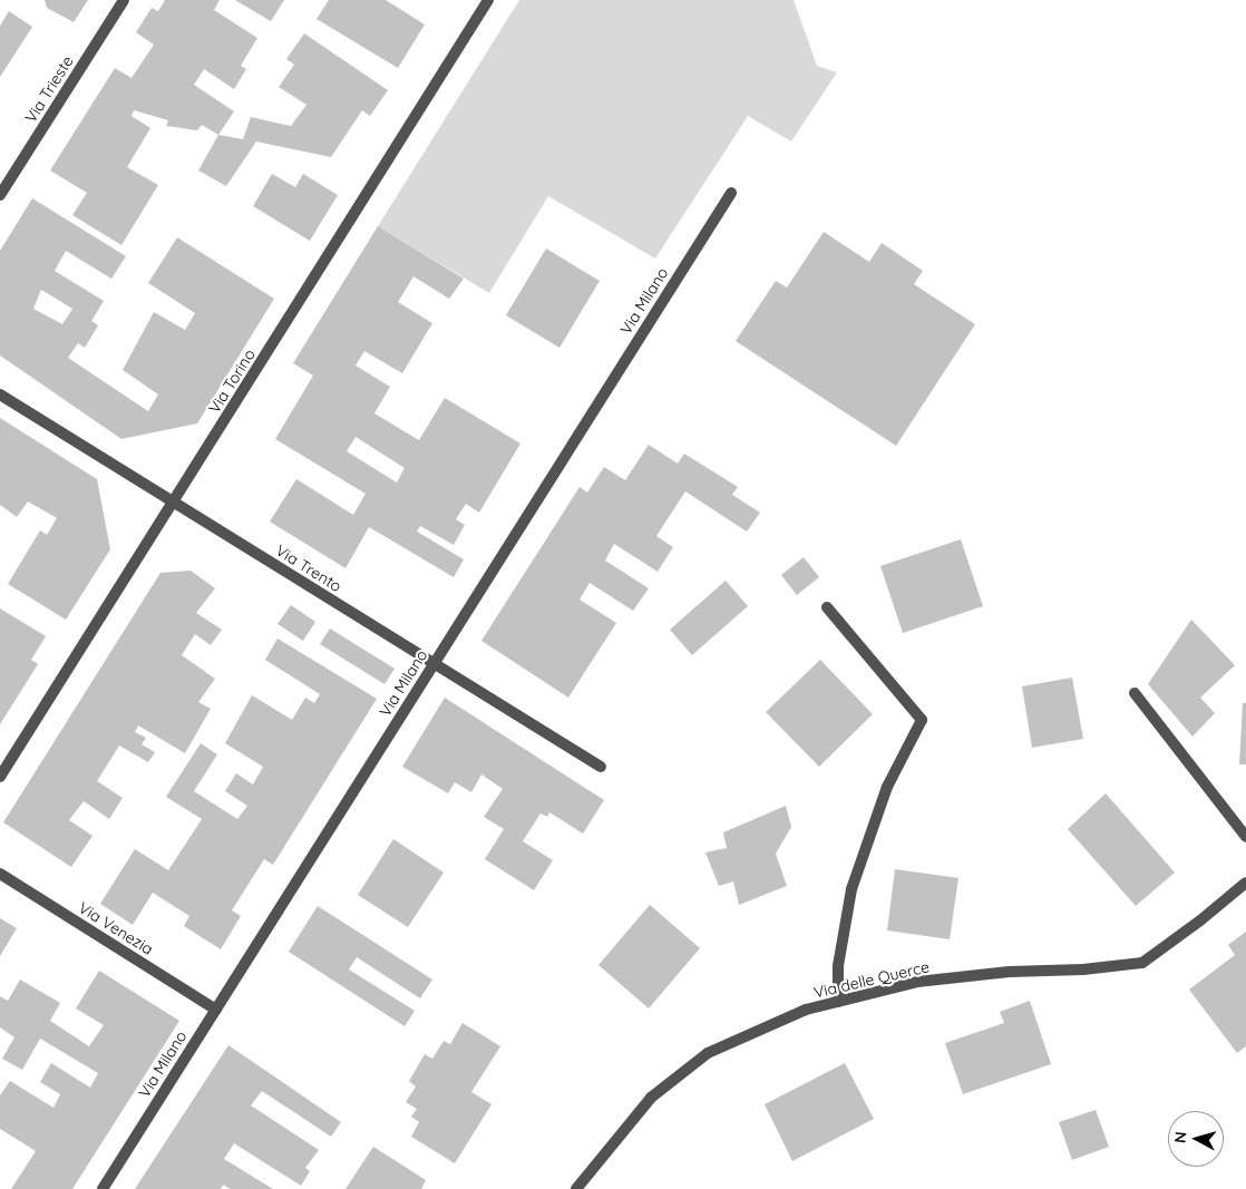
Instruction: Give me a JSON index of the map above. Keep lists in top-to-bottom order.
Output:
{
  "streets": {
    "street": [
      "Via Trieste",
      "Via Milano",
      "Via Torino",
      "Via Trento",
      "Via Venezia",
      "Via delle Querce"
    ]
  },
  "crossings": [
    ["Via Milano", "Via Trento"],
    ["Via Milano", "Via Venezia"],
    ["Via Torino", "Via Trento"]
  ],
  "north": "left"
}
